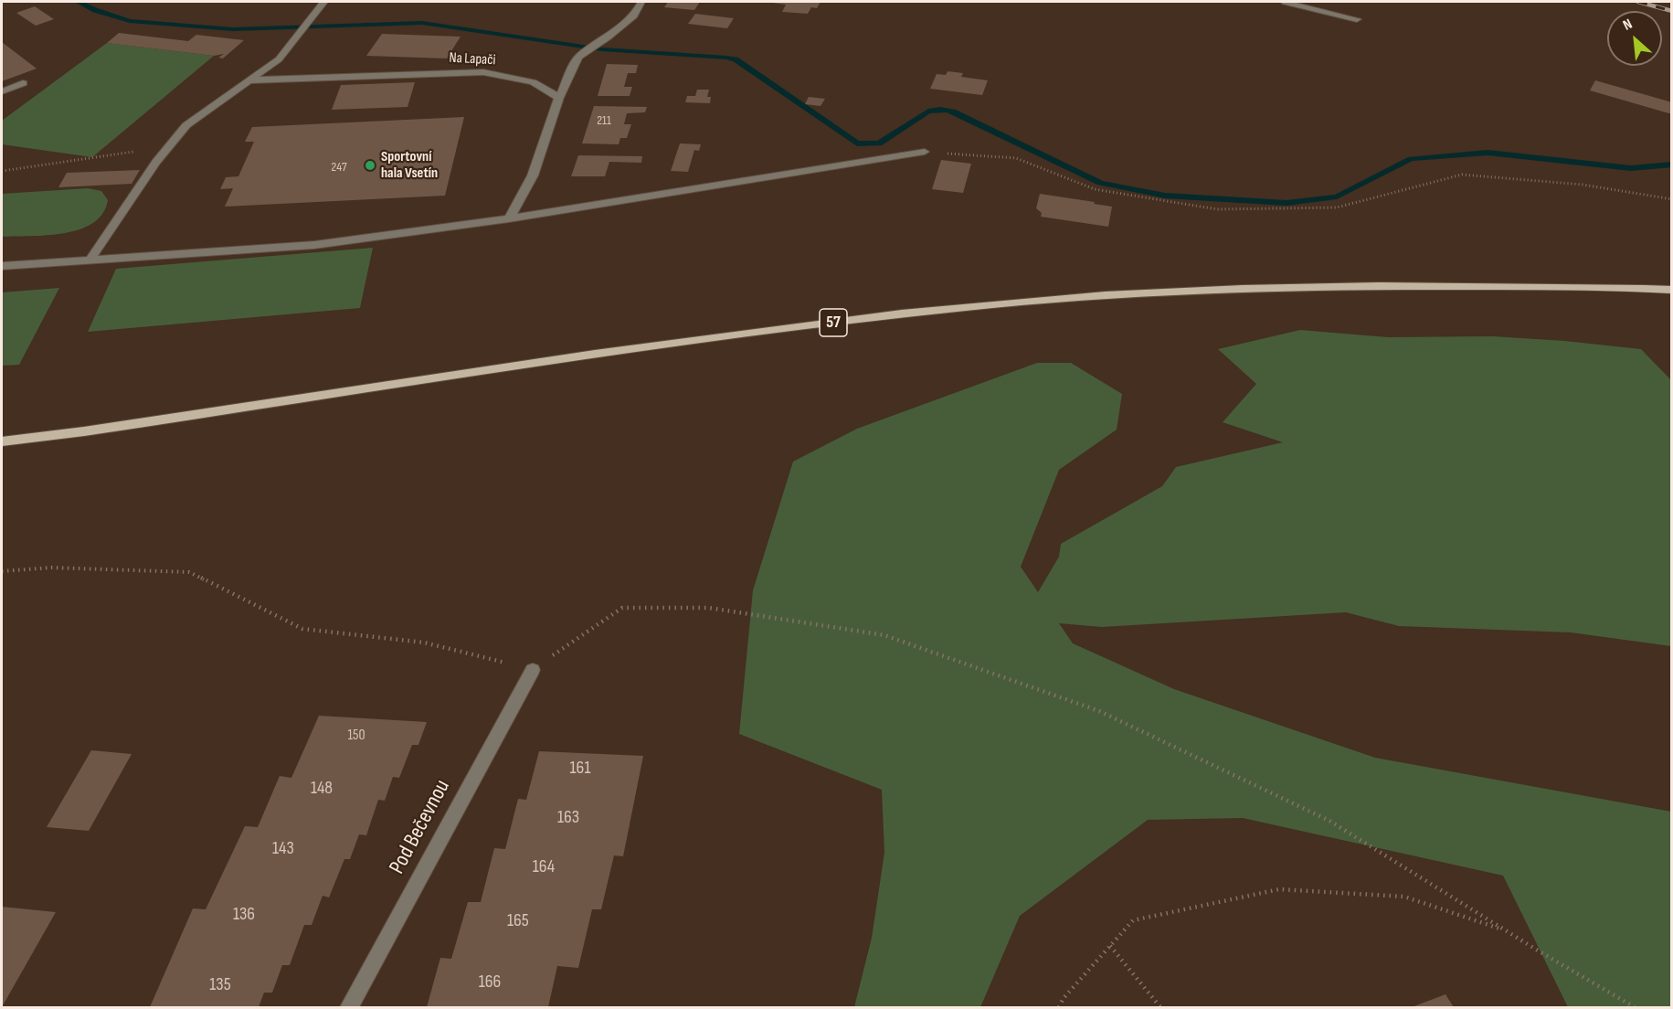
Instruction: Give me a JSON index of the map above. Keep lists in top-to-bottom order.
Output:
{
  "streets": {
    "main road": ["57"],
    "street": ["Na Lapači", "Pod Bečevnou"]
  },
  "places": ["Sportovní hala Vsetín"],
  "house_numbers": [
    "211",
    "247",
    "150",
    "161",
    "148",
    "163",
    "143",
    "164",
    "136",
    "165",
    "166",
    "135"
  ],
  "north": "top left"
}
